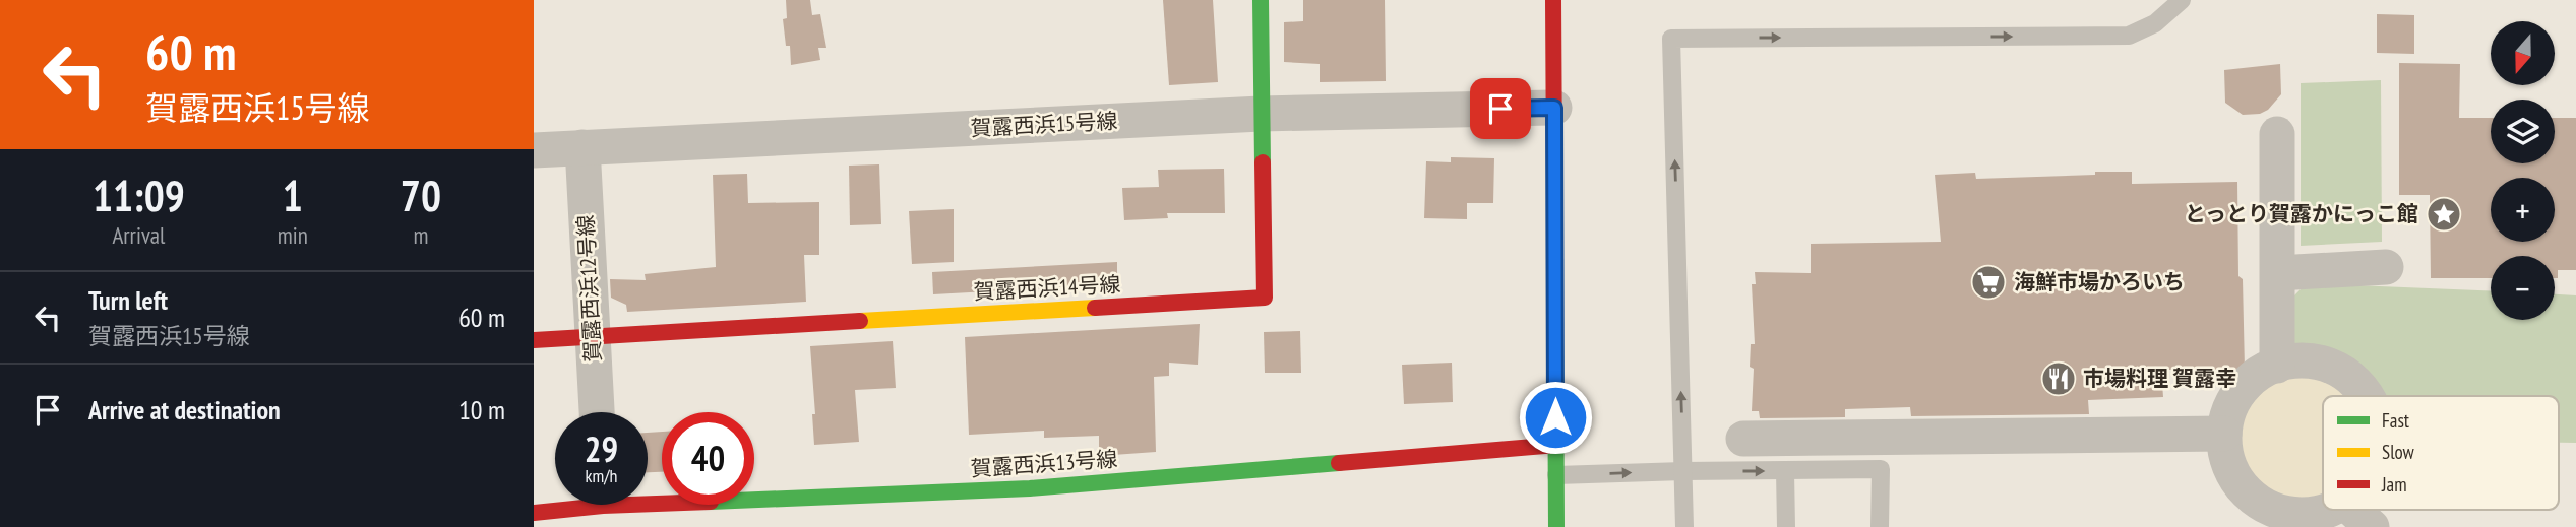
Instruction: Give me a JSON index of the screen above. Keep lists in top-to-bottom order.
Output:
{
  "streets": {
    "street": [
      "賀露西浜15号線",
      "賀露西浜12号線",
      "賀露西浜14号線",
      "賀露西浜13号線"
    ]
  },
  "crossings": [
    ["賀露西浜15号線", "賀露西浜12号線"],
    ["賀露西浜15号線", "賀露西浜14号線"],
    ["賀露西浜12号線", "賀露西浜14号線"]
  ],
  "places": {
    "place": ["とっとり賀露かにっこ館"],
    "supermarket": ["海鮮市場かろいち"],
    "restaurant": ["市場料理 賀露幸"]
  },
  "legend": ["Fast", "Slow", "Jam"],
  "north": "bottom",
  "page": {
    "turn": ["60 m", "賀露西浜15号線"],
    "map_buttons": ["+", "−"],
    "eta": [
      "11:09",
      "Arrival",
      "1",
      "min",
      "70",
      "m"
    ],
    "list": [
      {
        "name": "Turn left",
        "note": "賀露西浜15号線",
        "value": "60 m"
      },
      {
        "name": "Arrive at destination",
        "value": "10 m"
      }
    ],
    "speed": "29 km/h",
    "limit": "40"
  }
}
